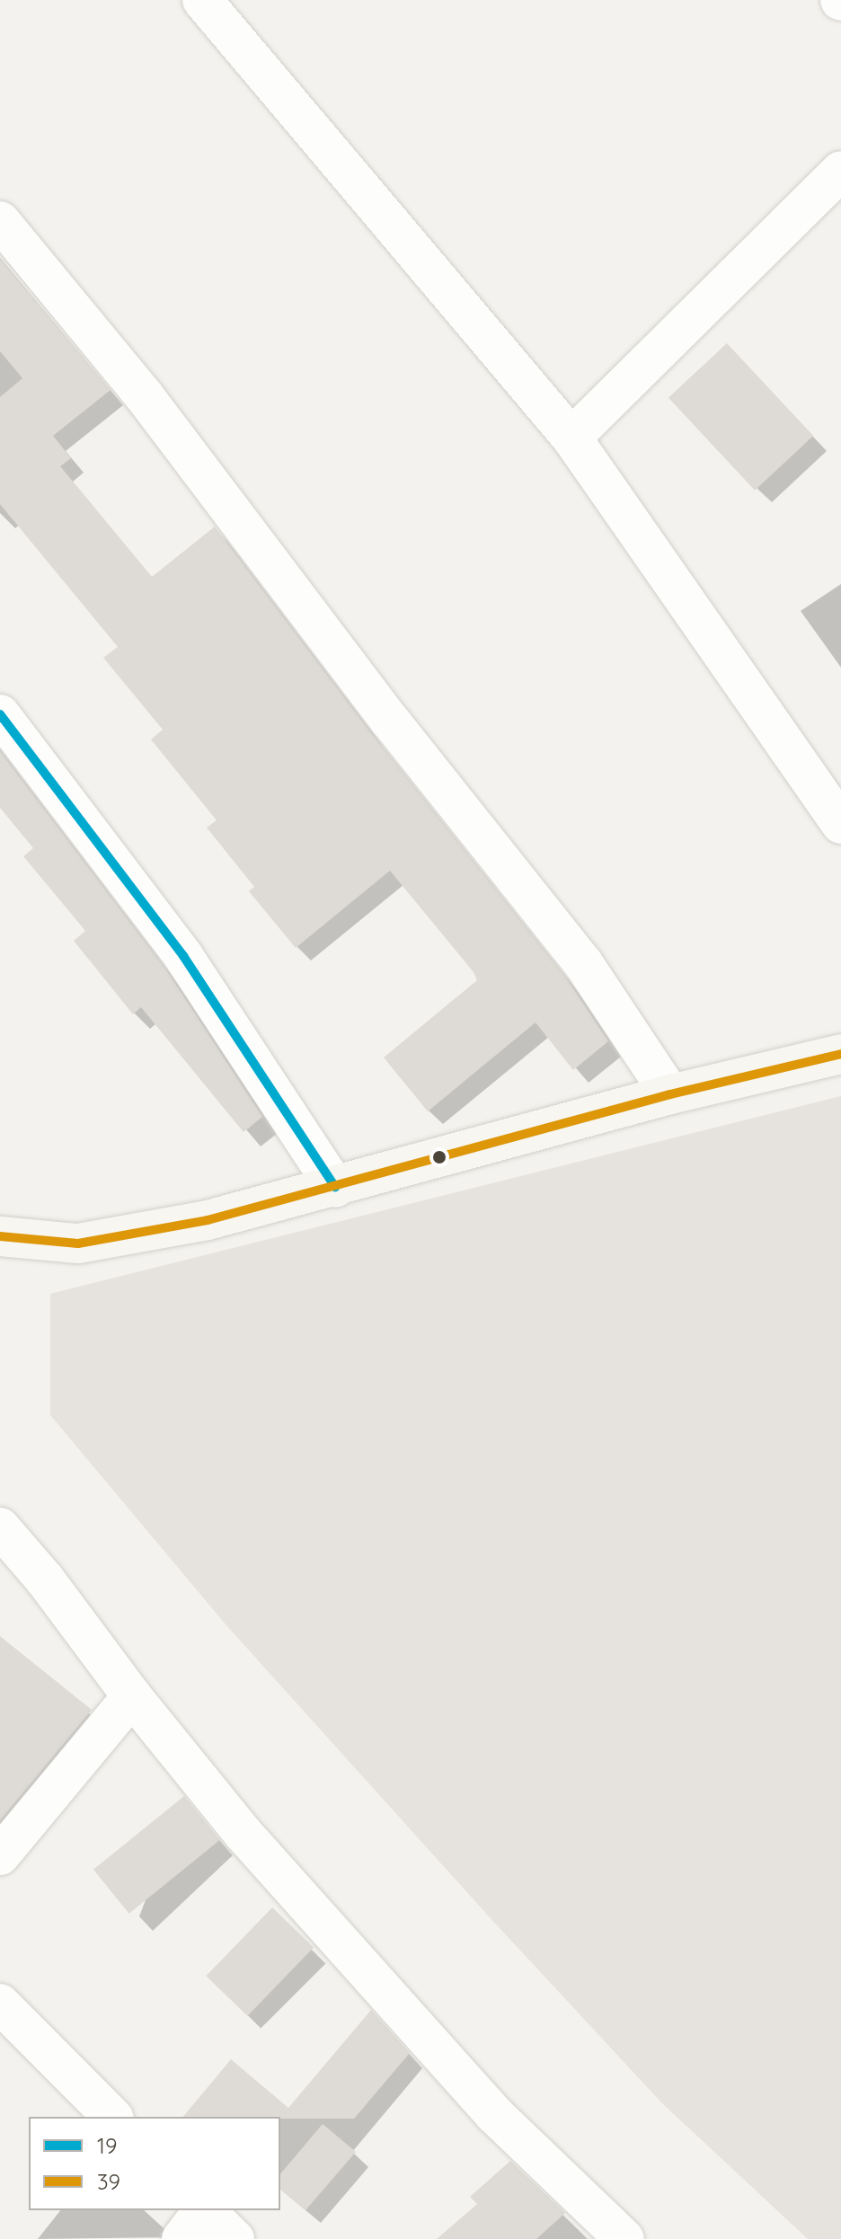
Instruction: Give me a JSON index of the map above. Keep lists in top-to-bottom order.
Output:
{
  "lines": ["transit line 19", "transit line 39"],
  "legend": ["19", "39"]
}
